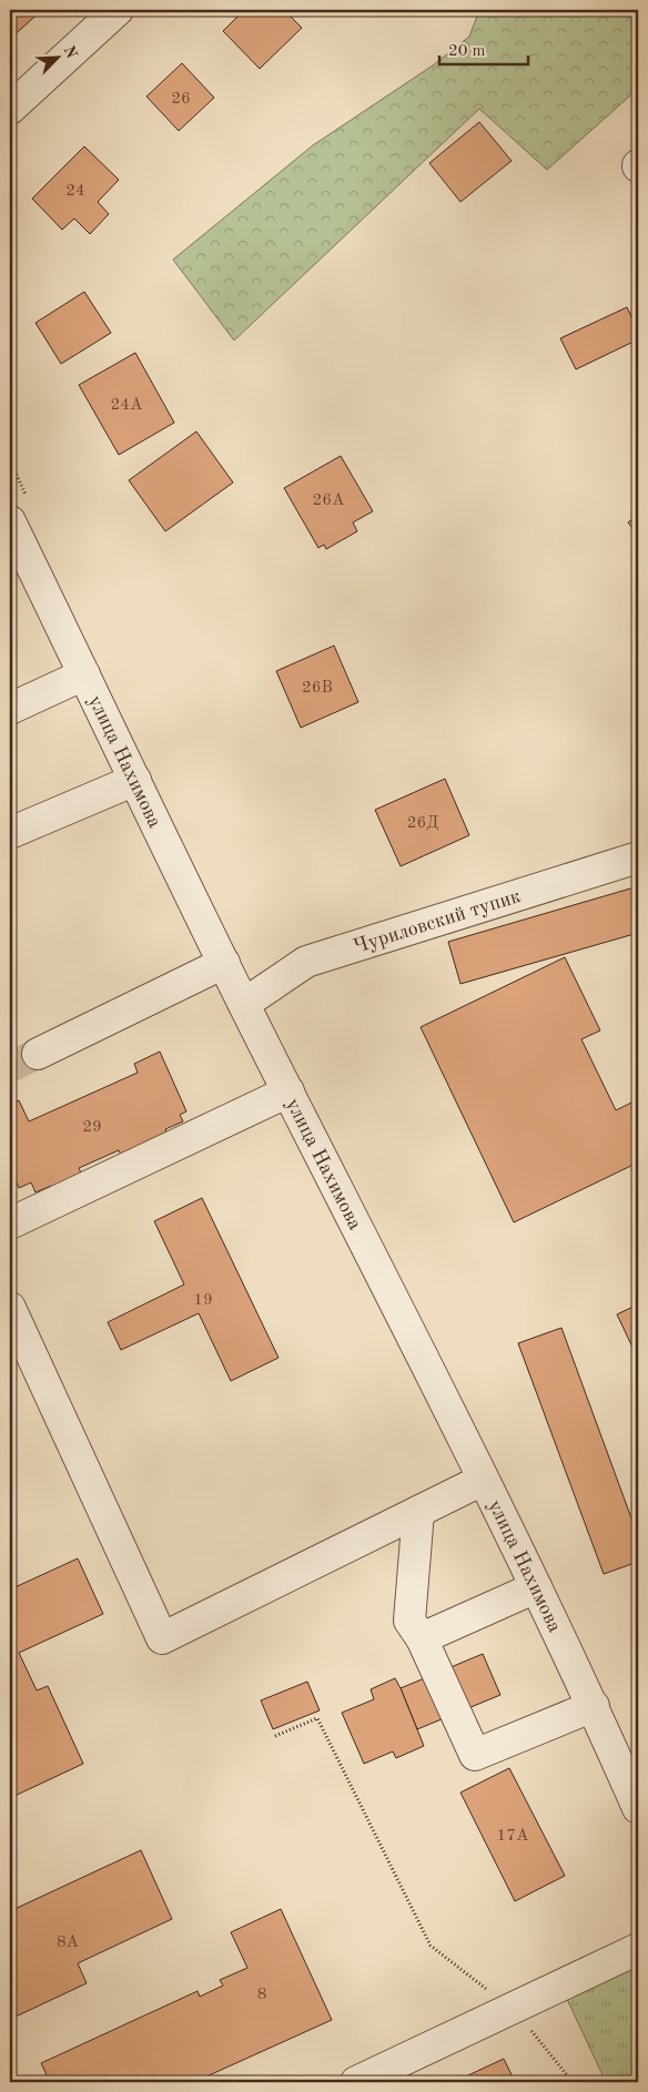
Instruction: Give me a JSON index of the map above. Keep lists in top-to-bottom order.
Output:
{
  "streets": {
    "street": ["улица Нахимова", "Чуриловский тупик"]
  },
  "crossings": [
    ["улица Нахимова", "Чуриловский тупик"]
  ],
  "house_numbers": [
    "26",
    "24",
    "24А",
    "26А",
    "26В",
    "26Д",
    "29",
    "19",
    "17А",
    "8А",
    "8"
  ],
  "scale_bar": "20 m",
  "north": "top right"
}
